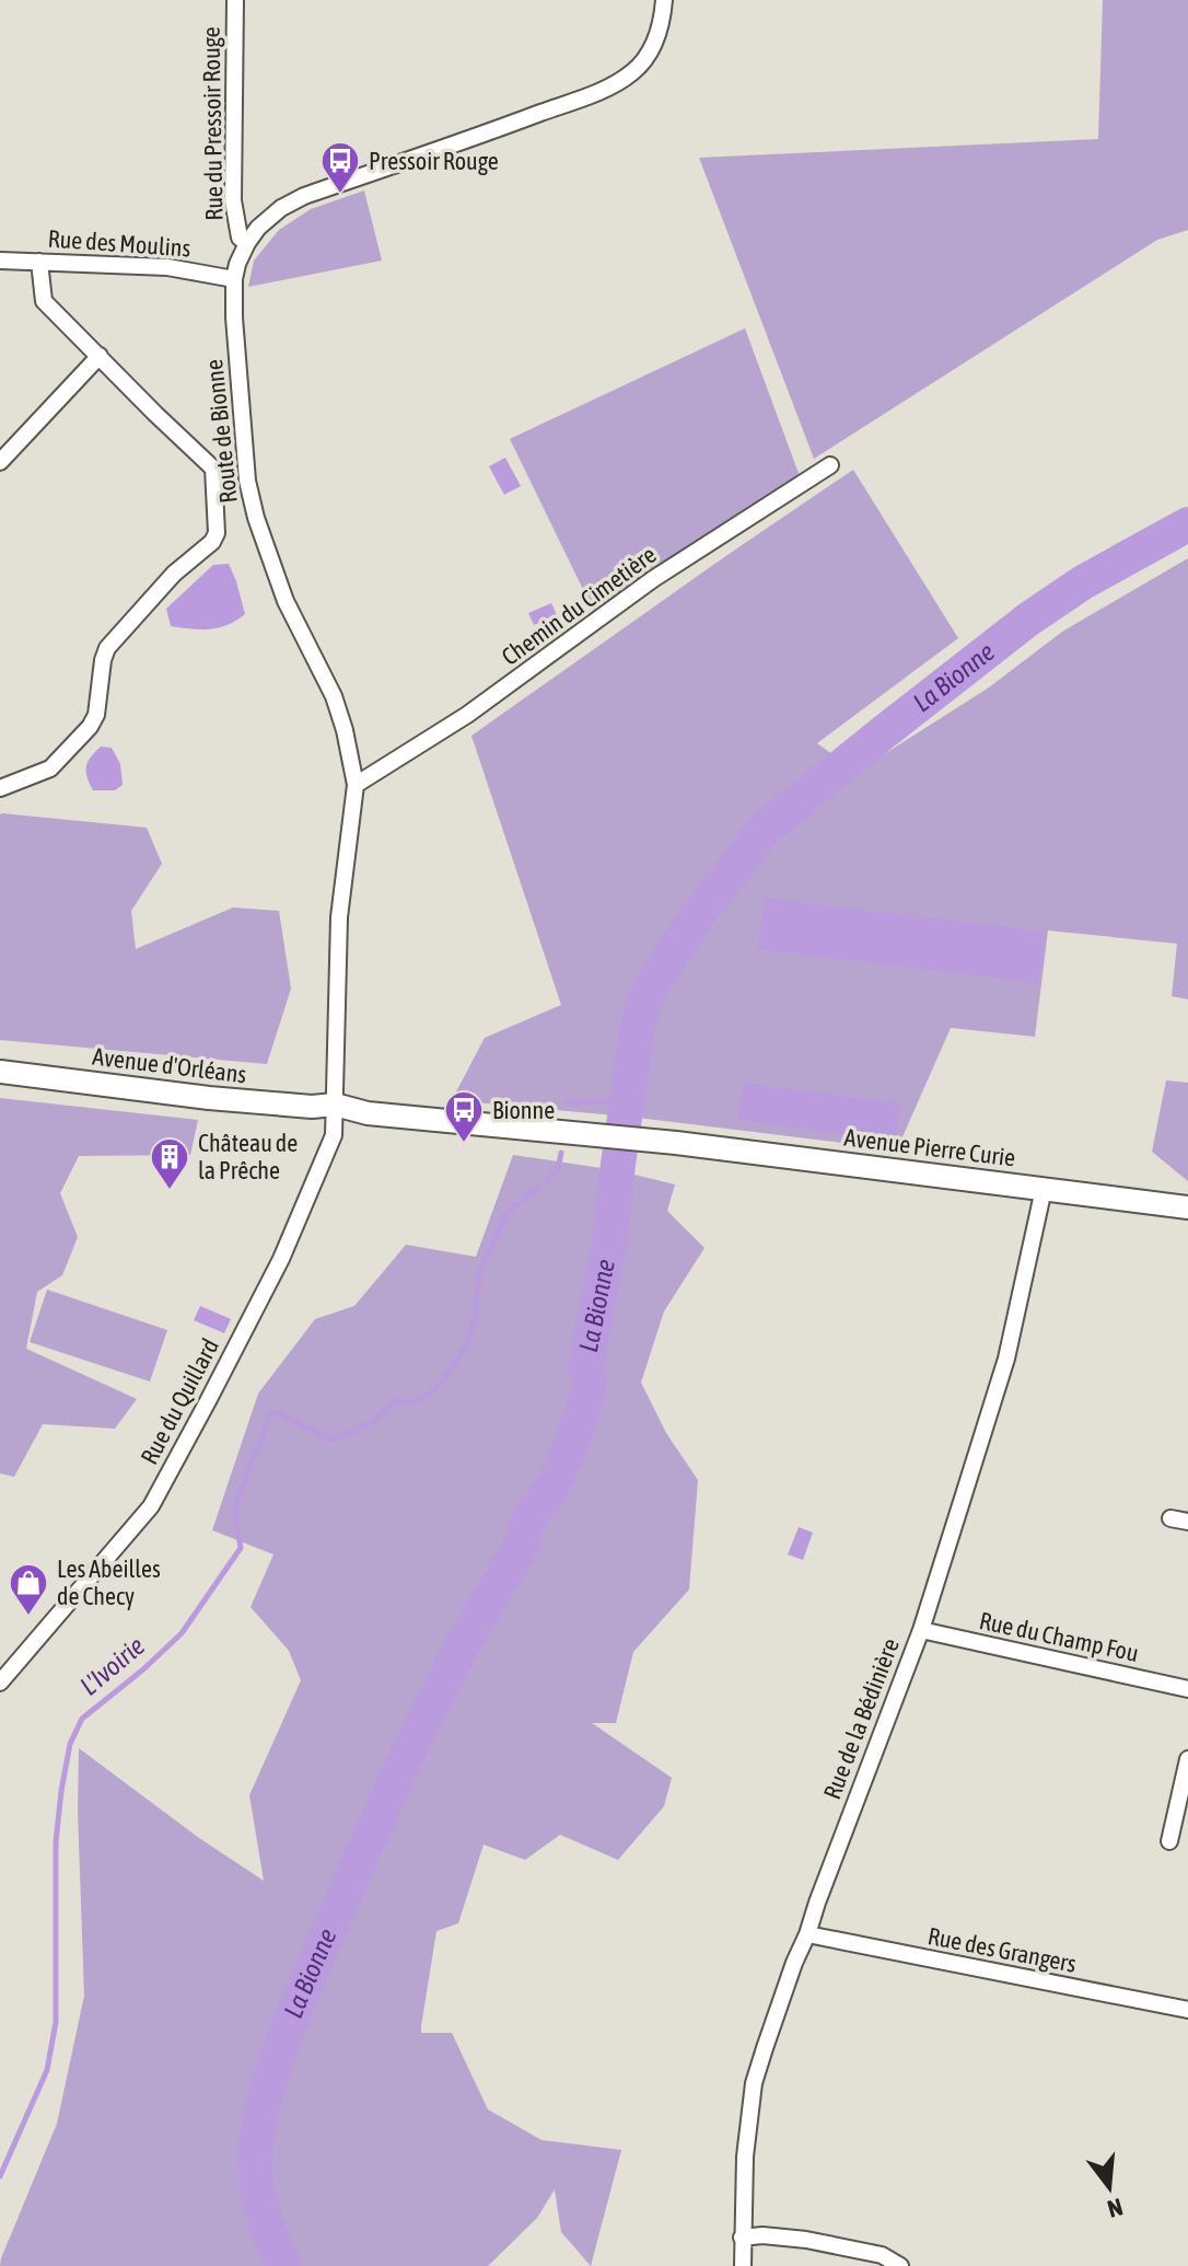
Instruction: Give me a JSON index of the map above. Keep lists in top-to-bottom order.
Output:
{
  "streets": {
    "main road": ["Avenue d'Orléans", "Avenue Pierre Curie"],
    "street": [
      "Rue du Pressoir Rouge",
      "Rue des Moulins",
      "Route de Bionne",
      "Chemin du Cimetière",
      "Rue du Quillard",
      "Rue du Champ Fou",
      "Rue de la Bédinière",
      "Rue des Grangers"
    ]
  },
  "crossings": [
    ["Rue du Pressoir Rouge", "Route de Bionne"],
    ["Rue des Moulins", "Route de Bionne"],
    ["Route de Bionne", "Chemin du Cimetière"],
    ["Route de Bionne", "Avenue d'Orléans"],
    ["Route de Bionne", "Rue du Quillard"],
    ["Avenue d'Orléans", "Avenue Pierre Curie"],
    ["Avenue d'Orléans", "Rue du Quillard"],
    ["Avenue Pierre Curie", "Rue de la Bédinière"],
    ["Rue du Champ Fou", "Rue de la Bédinière"],
    ["Rue de la Bédinière", "Rue des Grangers"]
  ],
  "water": ["La Bionne", "L'Ivoirie"],
  "places": {
    "bus stop": ["Pressoir Rouge", "Bionne"],
    "building": ["Château de la Prêche"],
    "shop": ["Les Abeilles de Checy"]
  },
  "north": "bottom"
}
